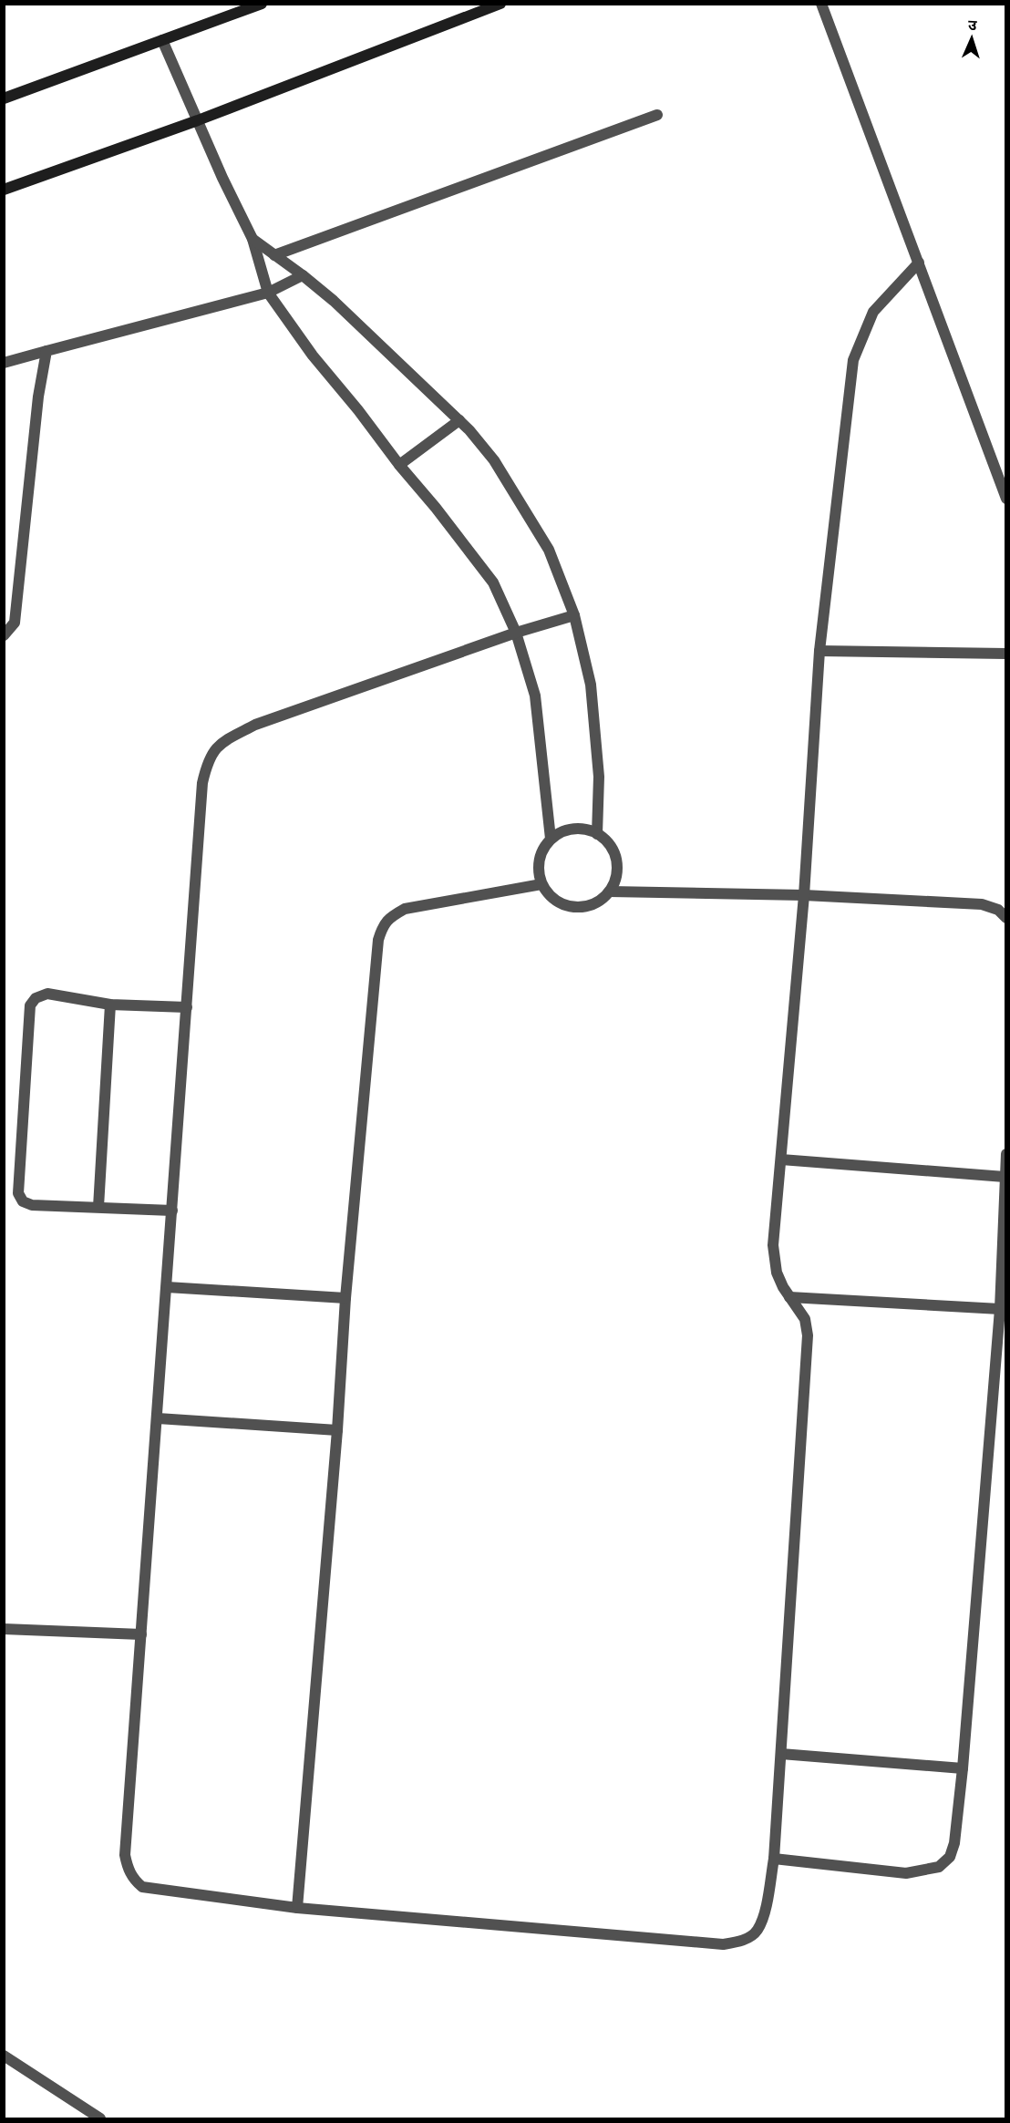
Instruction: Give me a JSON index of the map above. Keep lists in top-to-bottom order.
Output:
{
  "north": "top"
}
